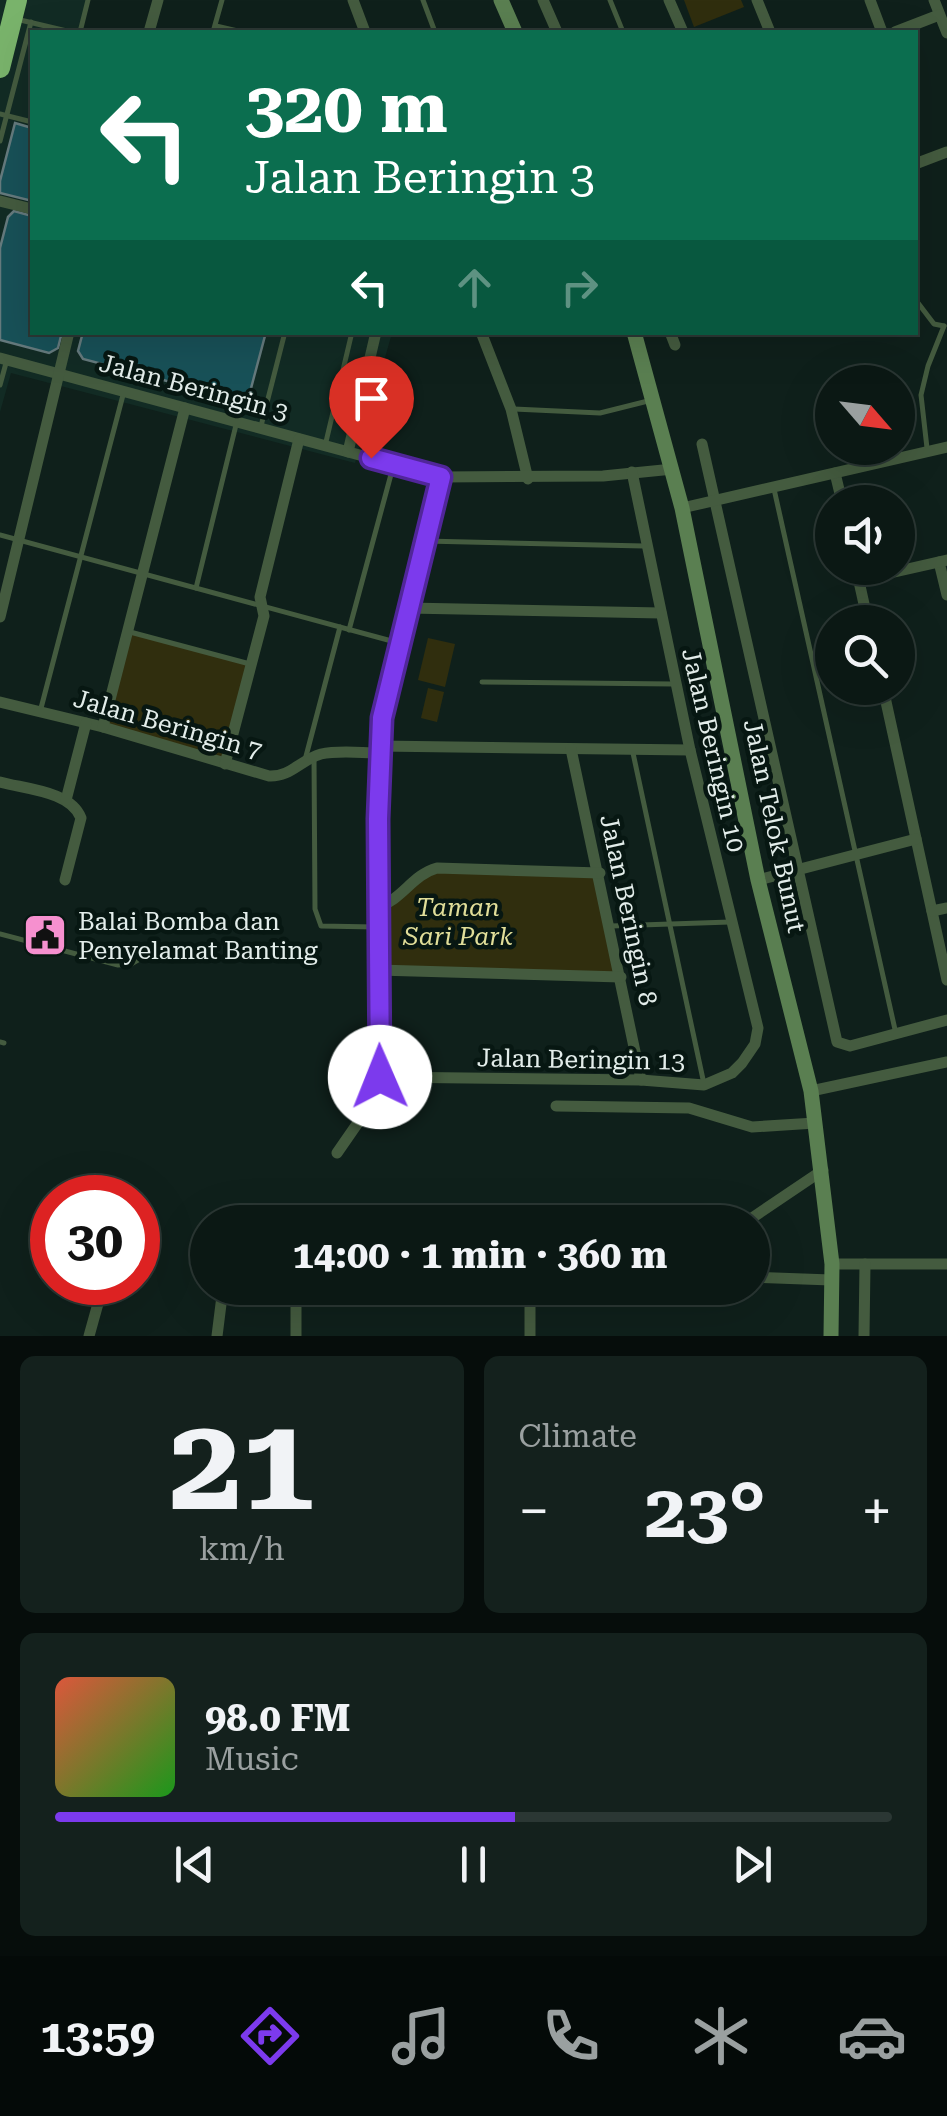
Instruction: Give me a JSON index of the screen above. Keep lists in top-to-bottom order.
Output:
{
  "streets": {
    "street": [
      "Jalan Beringin 3",
      "Jalan Beringin 7",
      "Jalan Beringin 10",
      "Jalan Telok Bunut",
      "Jalan Beringin 8",
      "Jalan Beringin 13"
    ]
  },
  "crossings": [
    ["Jalan Beringin 3", "Jalan Beringin 10"],
    ["Jalan Beringin 3", "Jalan Telok Bunut"],
    ["Jalan Beringin 7", "Jalan Beringin 10"],
    ["Jalan Beringin 7", "Jalan Beringin 8"],
    ["Jalan Beringin 10", "Jalan Beringin 13"],
    ["Jalan Beringin 8", "Jalan Beringin 13"]
  ],
  "parks": ["Taman Sari Park"],
  "places": {
    "public building": ["Balai Bomba dan Penyelamat Banting"]
  },
  "north": "bottom right",
  "page": {
    "turn": ["320 m", "Jalan Beringin 3"],
    "limit": "30",
    "trip": "14:00 · 1 min · 360 m",
    "tile": [
      ["21", "km/h"],
      "Climate"
    ],
    "heat": ["−", "23°", "+"],
    "song": ["98.0 FM", "Music"],
    "tabs": "13:59"
  }
}
